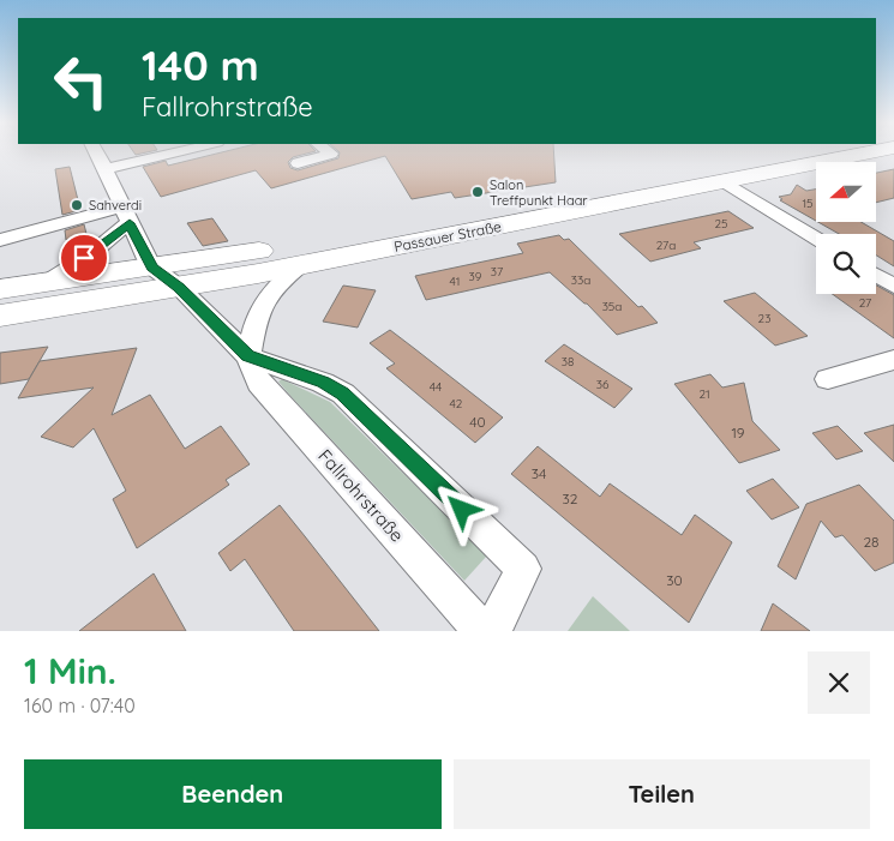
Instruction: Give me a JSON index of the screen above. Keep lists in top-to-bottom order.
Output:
{
  "streets": {
    "main road": ["Passauer Straße"],
    "street": ["Fallrohrstraße"]
  },
  "crossings": [
    ["Passauer Straße", "Fallrohrstraße"]
  ],
  "places": ["Salon Treffpunkt Haar", "Sahverdi"],
  "house_numbers": [
    "15",
    "25",
    "27a",
    "37",
    "39",
    "33a",
    "41",
    "27",
    "35a",
    "23",
    "38",
    "36",
    "44",
    "21",
    "42",
    "40",
    "19",
    "34",
    "32",
    "28",
    "30"
  ],
  "north": "left",
  "page": {
    "turn": ["140 m", "Fallrohrstraße"],
    "heading": ["1 Min.", "160 m · 07:40"],
    "buttons": ["Beenden", "Teilen"]
  }
}
